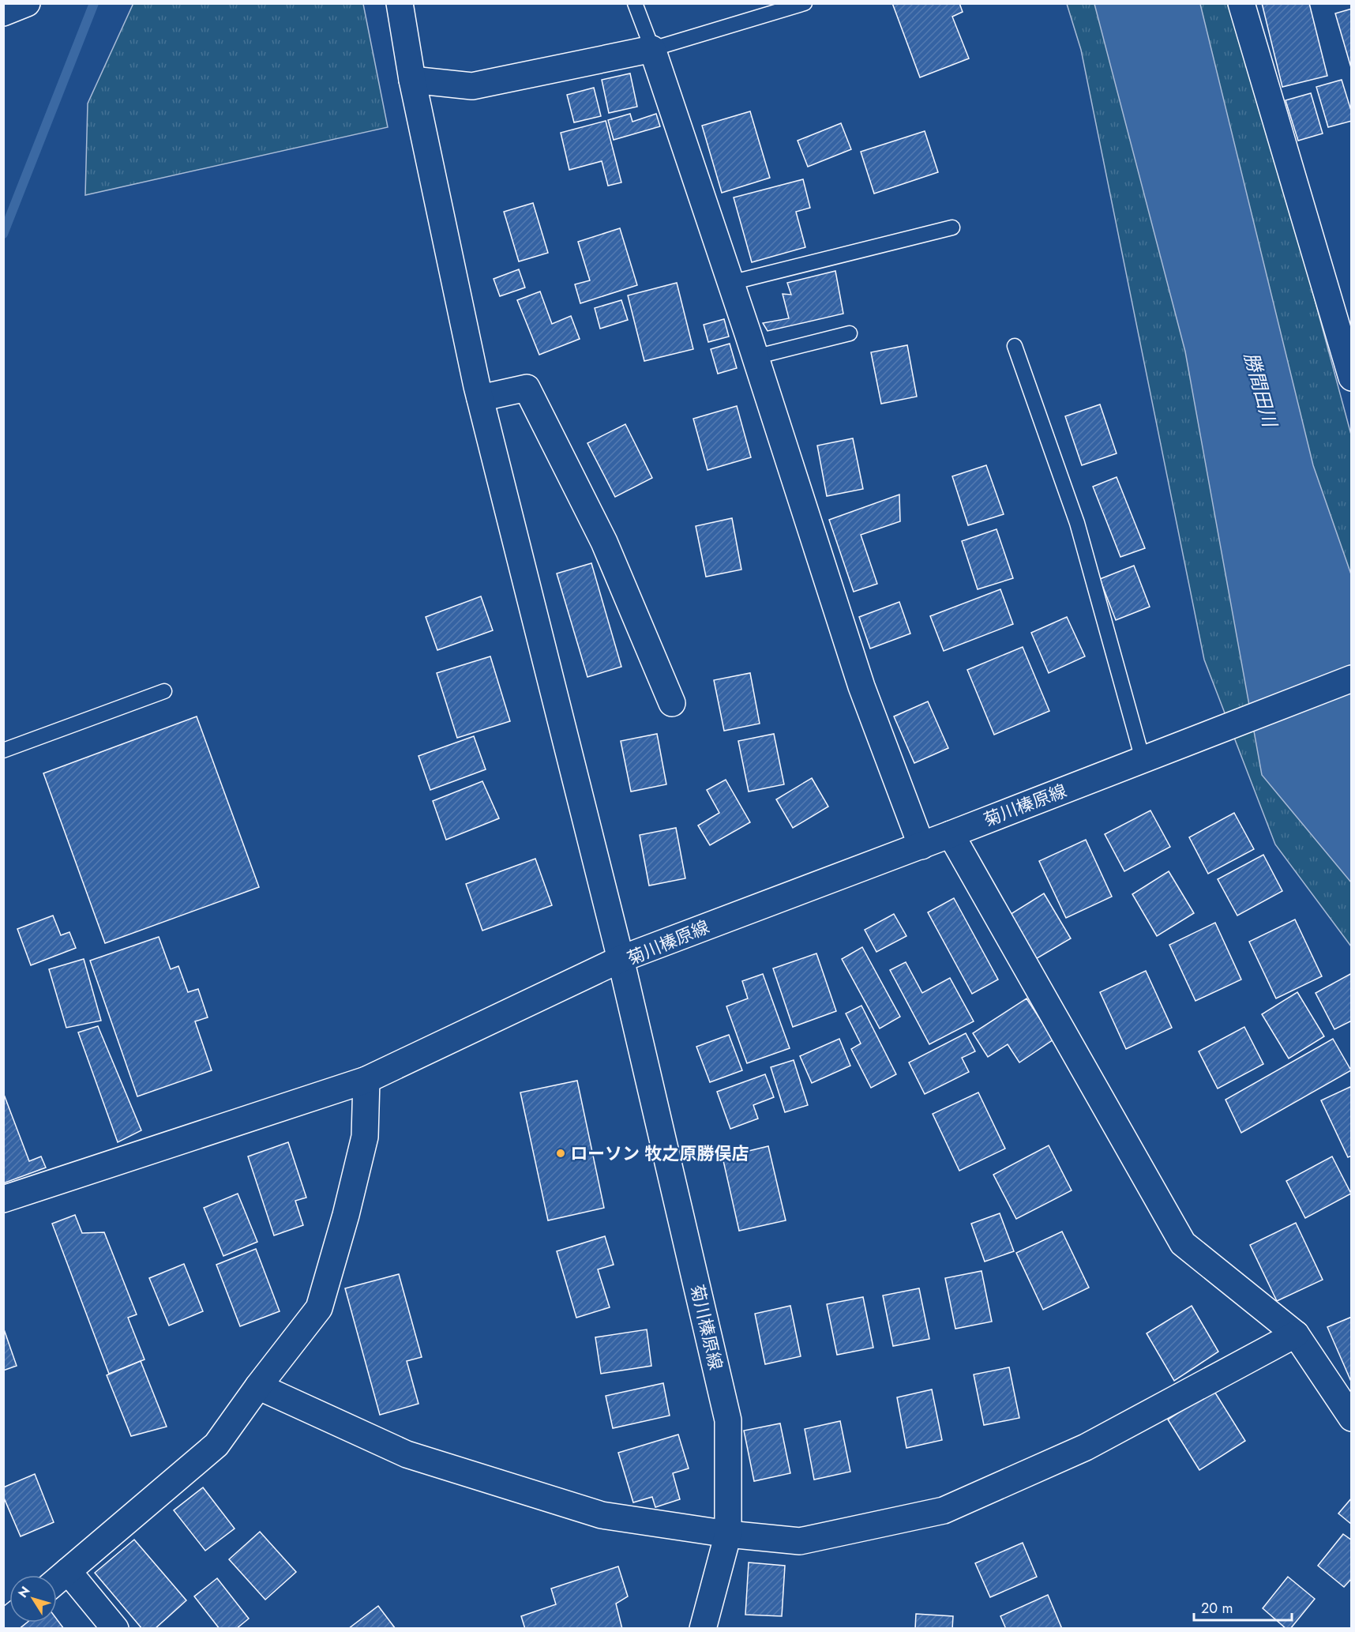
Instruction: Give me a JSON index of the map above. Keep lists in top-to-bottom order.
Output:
{
  "streets": {
    "street": ["菊川榛原線"]
  },
  "water": ["勝間田川"],
  "places": ["ローソン 牧之原勝俣店"],
  "scale_bar": "20 m",
  "north": "top left"
}
